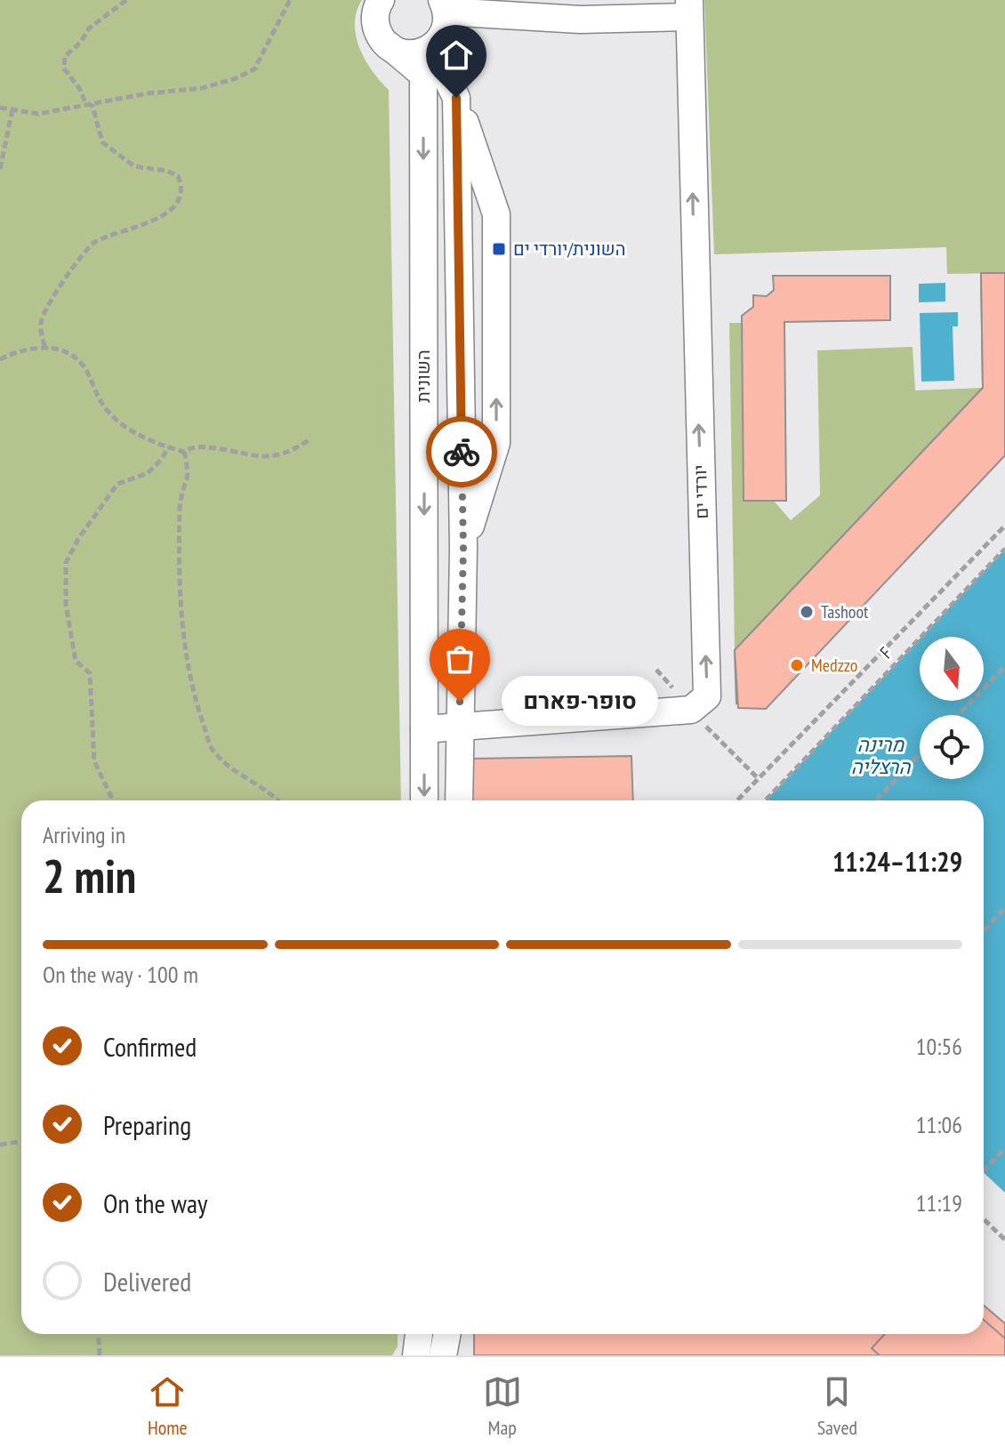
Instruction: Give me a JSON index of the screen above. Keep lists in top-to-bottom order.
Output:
{
  "streets": {
    "street": ["השונית", "יורדי ים"],
    "path": ["F"]
  },
  "crossings": [
    ["השונית", "יורדי ים"]
  ],
  "water": ["מרינה הרצליה"],
  "places": {
    "transit": ["השונית/יורדי ים"],
    "other": ["Tashoot", "Medzzo", "סופר-פארם"]
  },
  "north": "bottom",
  "page": {
    "bubble": "סופר-פארם",
    "heading": ["2 min", "Arriving in", "11:24–11:29"],
    "bar": "On the way · 100 m",
    "list": [
      ["Confirmed", "10:56"],
      ["Preparing", "11:06"],
      ["On the way", "11:19"],
      "Delivered"
    ],
    "tabs": ["Home", "Map", "Saved"]
  }
}
